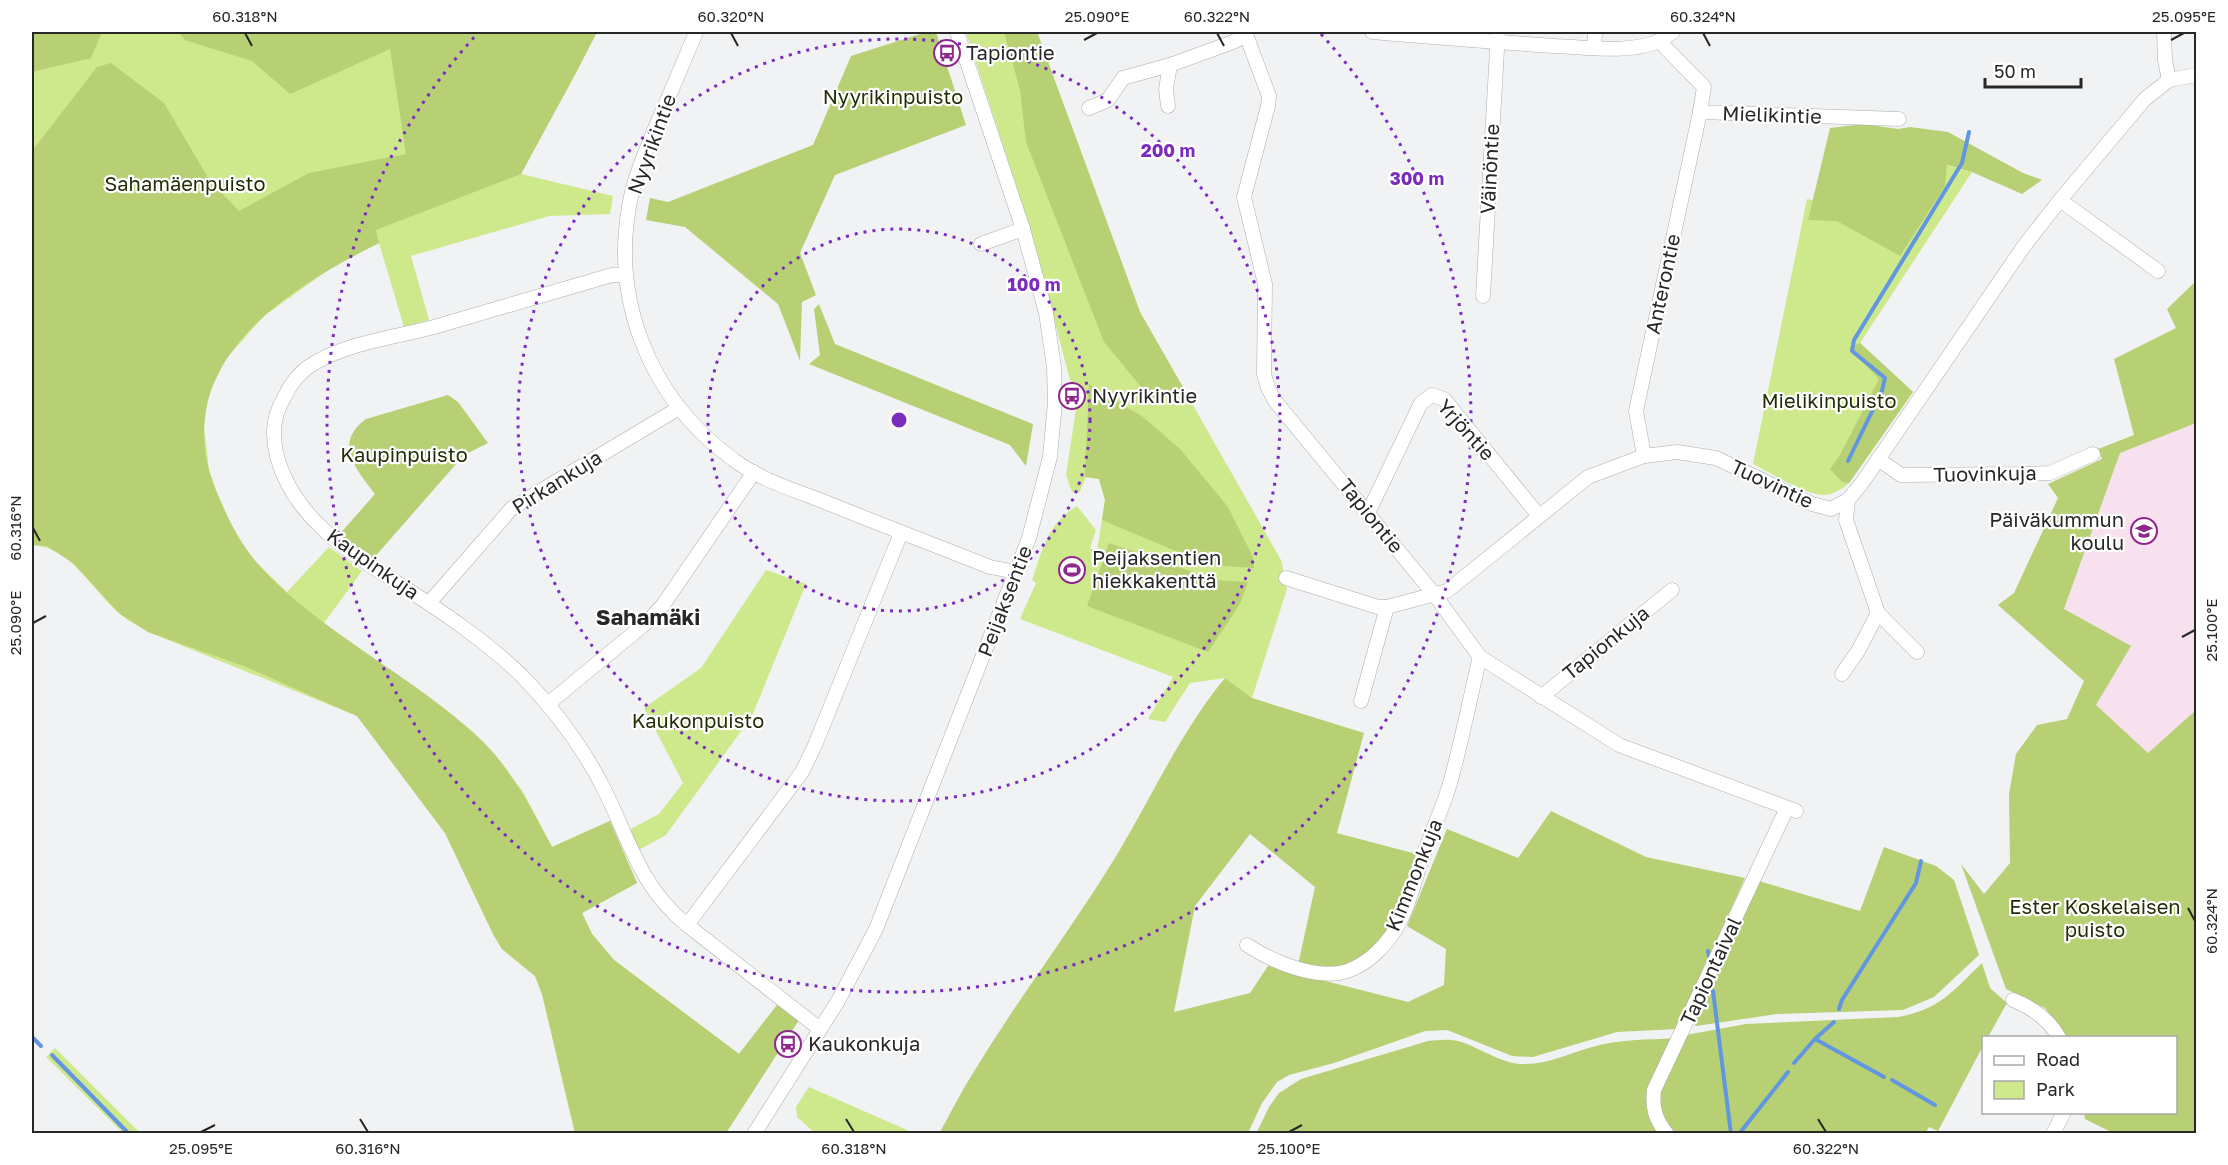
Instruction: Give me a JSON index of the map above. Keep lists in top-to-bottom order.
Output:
{
  "streets": {
    "street": [
      "Mielikintie",
      "Nyyrikintie",
      "Väinöntie",
      "Anterontie",
      "Yrjöntie",
      "Tuovinkuja",
      "Pirkankuja",
      "Tuovintie",
      "Tapiontie",
      "Kaupinkuja",
      "Peijaksentie",
      "Tapionkuja",
      "Kimmonkuja",
      "Tapiontaival"
    ]
  },
  "crossings": [
    ["Mielikintie", "Anterontie"],
    ["Nyyrikintie", "Pirkankuja"],
    ["Nyyrikintie", "Kaupinkuja"],
    ["Nyyrikintie", "Peijaksentie"],
    ["Anterontie", "Tuovintie"],
    ["Yrjöntie", "Tuovintie"],
    ["Yrjöntie", "Tapiontie"],
    ["Pirkankuja", "Kaupinkuja"],
    ["Tuovintie", "Tapiontie"],
    ["Tapiontie", "Tapionkuja"],
    ["Tapiontie", "Kimmonkuja"],
    ["Tapiontie", "Tapiontaival"]
  ],
  "districts": ["Sahamäki"],
  "parks": [
    "Nyyrikinpuisto",
    "Sahamäenpuisto",
    "Mielikinpuisto",
    "Kaupinpuisto",
    "Kaukonpuisto",
    "Ester Koskelaisen puisto"
  ],
  "places": {
    "bus stop": ["Tapiontie", "Nyyrikintie", "Kaukonkuja"],
    "school or university": ["Päiväkummun koulu"],
    "sports": ["Peijaksentien hiekkakenttä"]
  },
  "legend": ["Road", "Park"],
  "scale_bar": "50 m",
  "coordinates": [
    "60.318°N",
    "60.320°N",
    "25.090°E",
    "60.322°N",
    "60.324°N",
    "25.095°E",
    "60.316°N",
    "25.100°E"
  ],
  "rings": ["200 m", "300 m", "100 m"]
}
